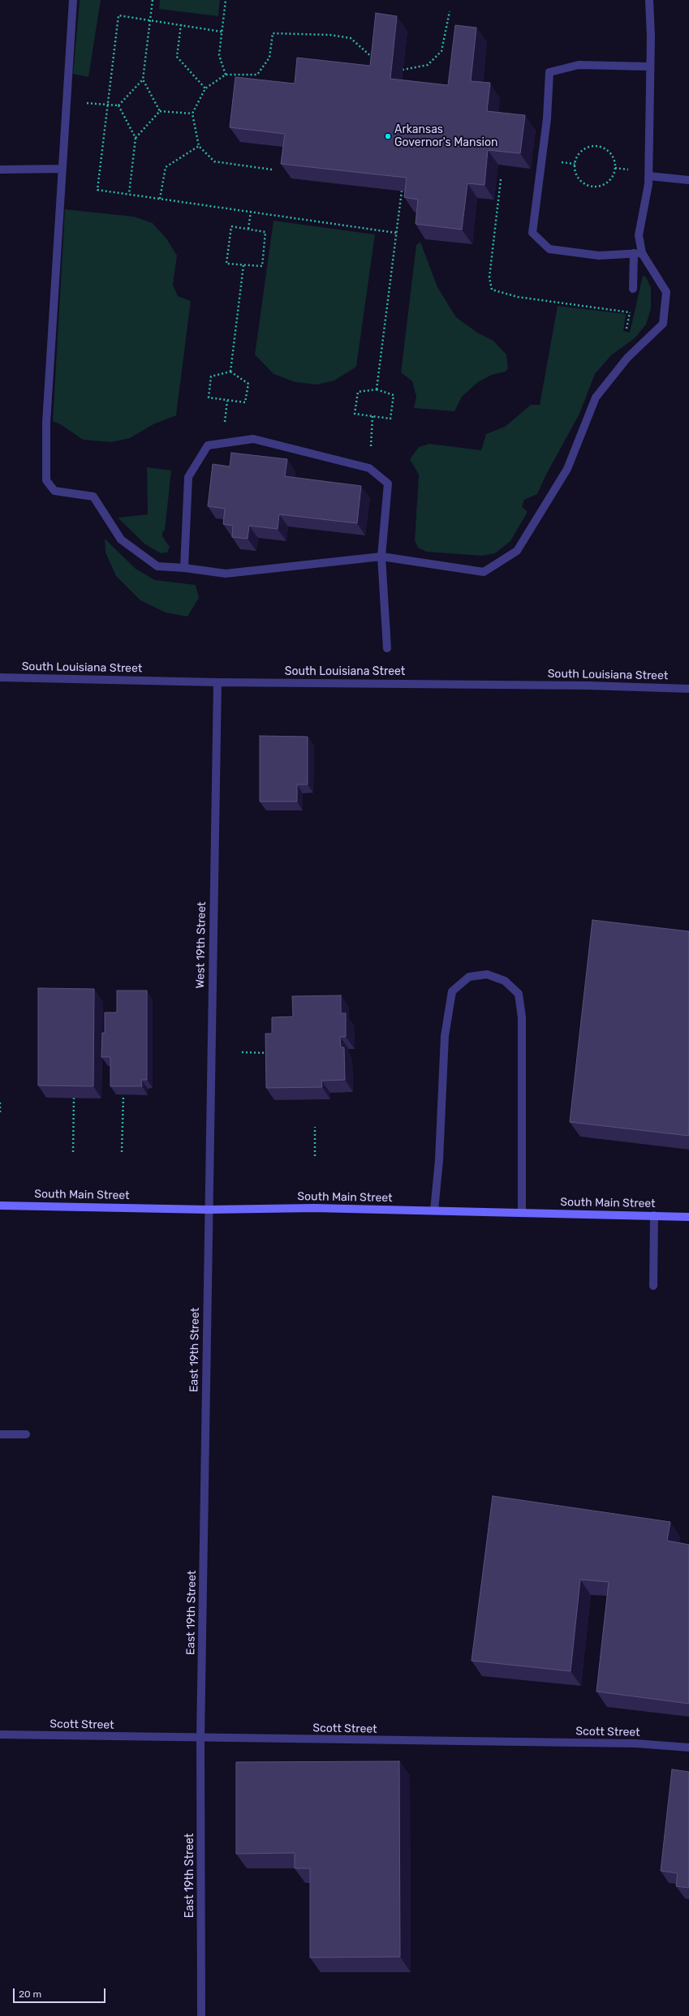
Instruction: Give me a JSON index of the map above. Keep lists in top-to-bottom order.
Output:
{
  "streets": {
    "main road": ["South Main Street"],
    "street": [
      "South Louisiana Street",
      "West 19th Street",
      "East 19th Street",
      "Scott Street"
    ]
  },
  "crossings": [
    ["South Louisiana Street", "West 19th Street"],
    ["West 19th Street", "South Main Street"],
    ["West 19th Street", "East 19th Street"],
    ["South Main Street", "East 19th Street"],
    ["East 19th Street", "Scott Street"]
  ],
  "places": ["Arkansas Governor's Mansion"],
  "scale_bar": "20 m"
}
